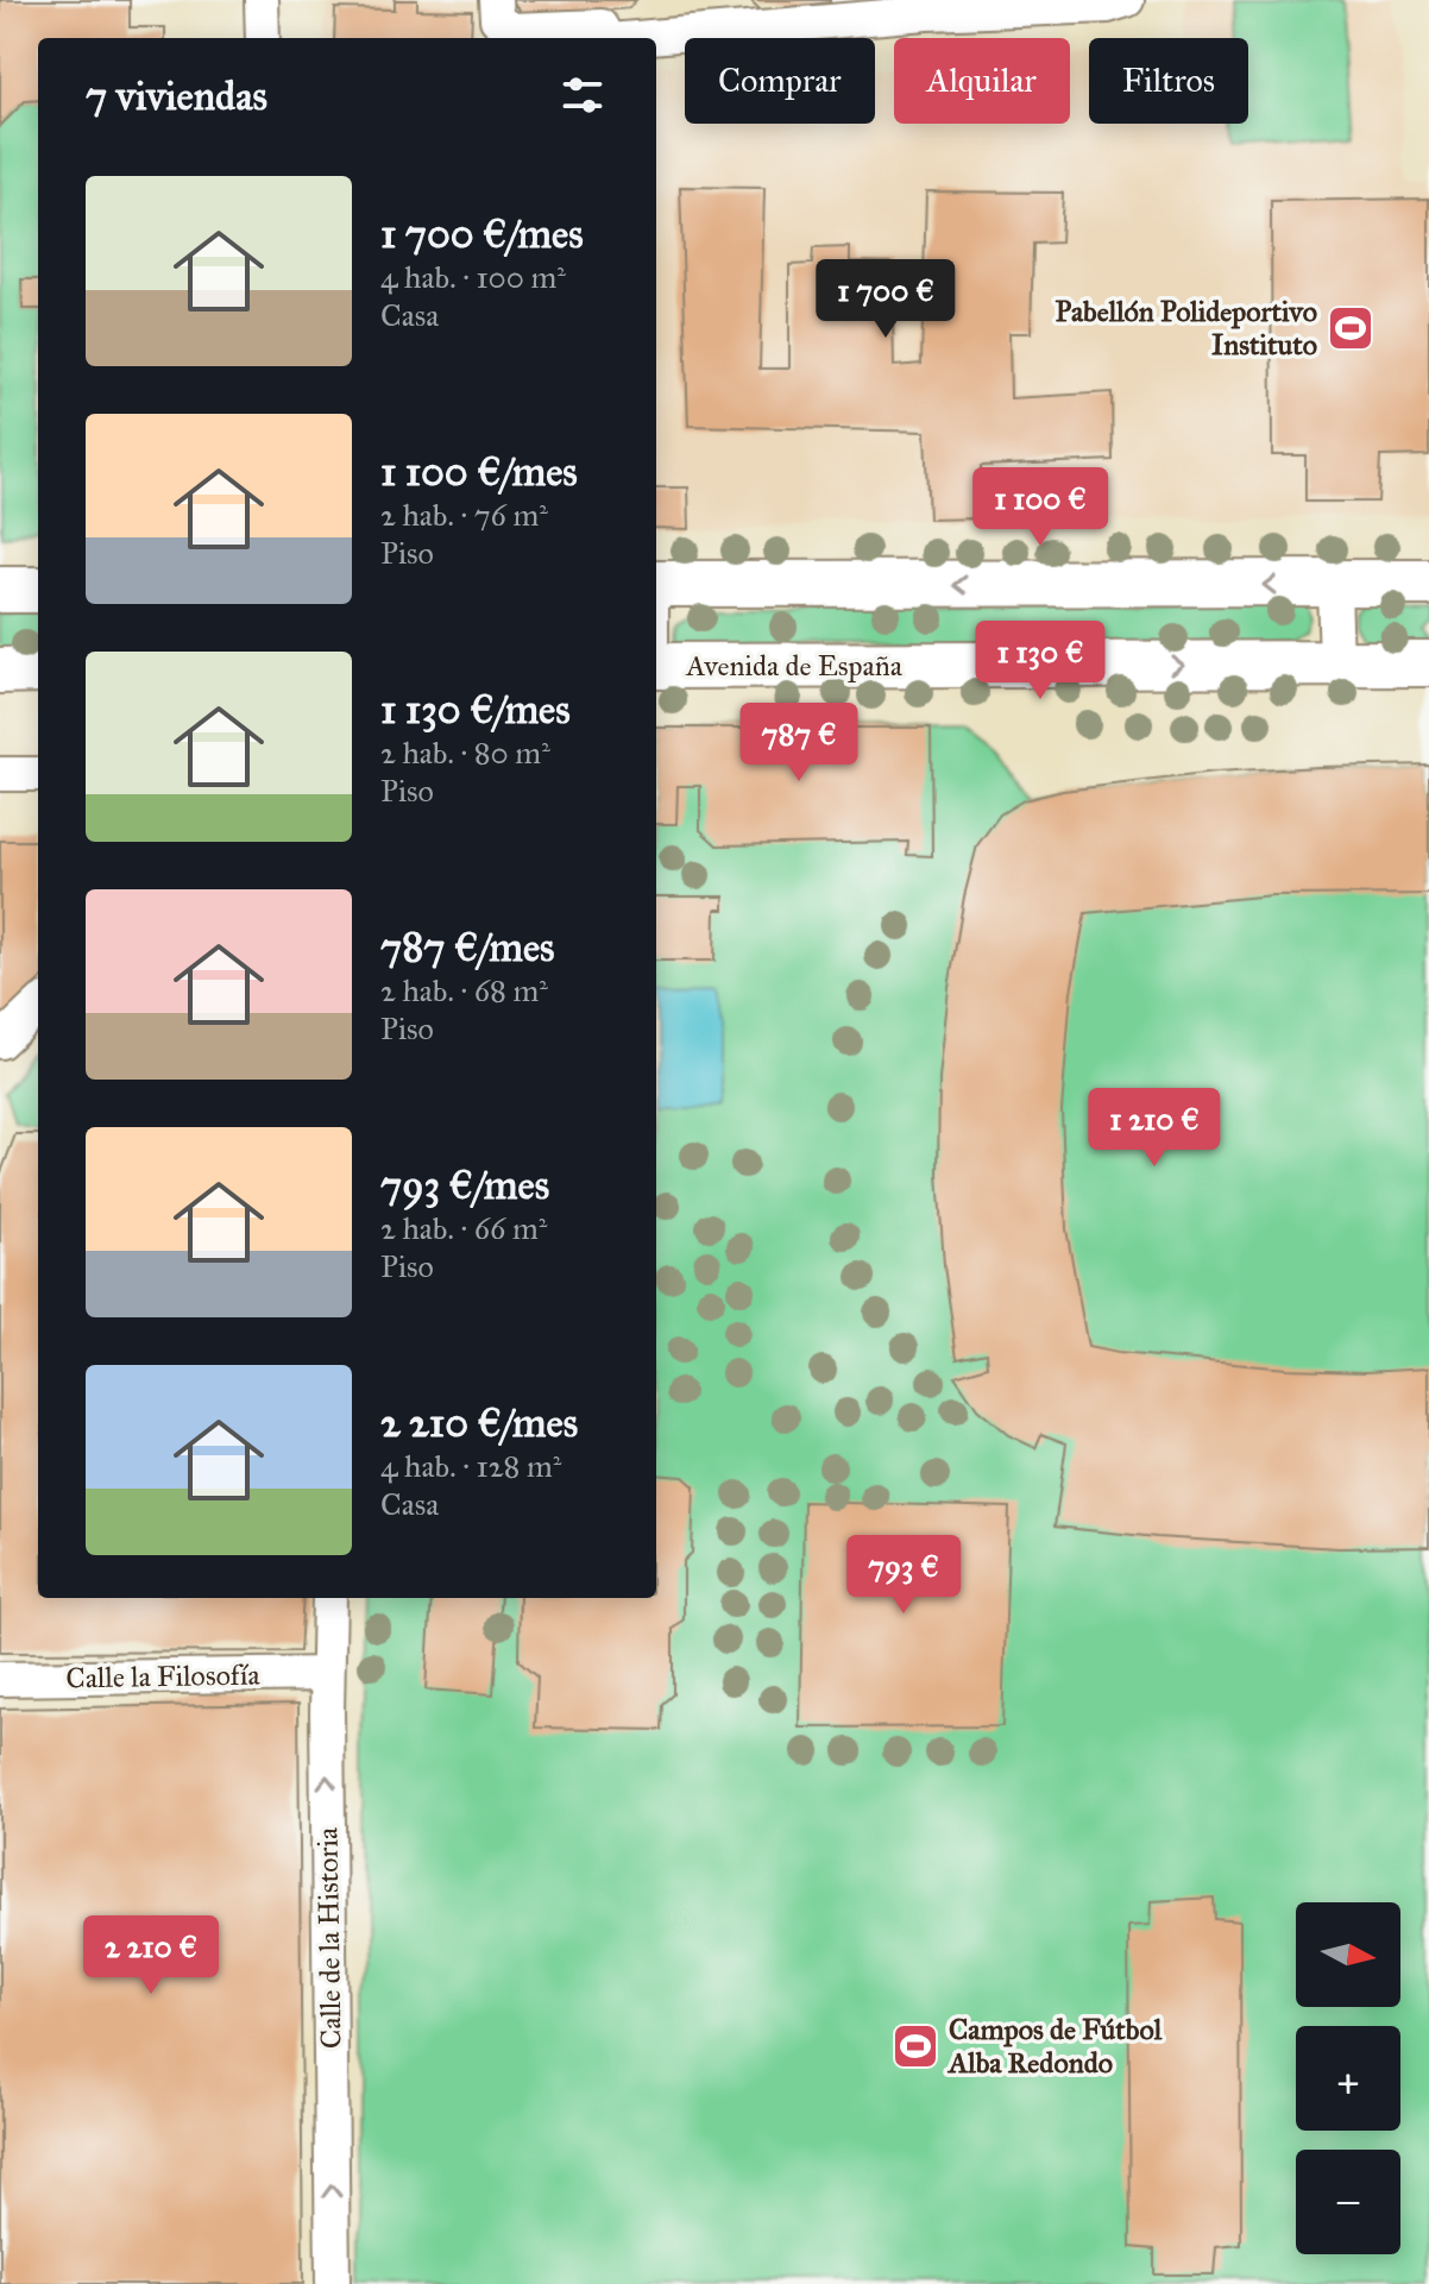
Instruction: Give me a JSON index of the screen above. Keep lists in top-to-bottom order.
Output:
{
  "streets": {
    "main road": ["Avenida de España"],
    "street": ["Calle la Filosofía", "Calle de la Historia"]
  },
  "crossings": [
    ["Calle la Filosofía", "Calle de la Historia"]
  ],
  "one_way": ["Calle de la Historia"],
  "places": {
    "sports": ["Pabellón Polideportivo Instituto", "Campos de Fútbol Alba Redondo"]
  },
  "north": "right",
  "page": {
    "chip": ["Comprar", "Alquilar", "Filtros"],
    "heading": "7 viviendas",
    "list": [
      {
        "name": "1 700 €/mes",
        "note": "4 hab. · 100 m² · Casa"
      },
      {
        "name": "1 100 €/mes",
        "note": "2 hab. · 76 m² · Piso"
      },
      {
        "name": "1 130 €/mes",
        "note": "2 hab. · 80 m² · Piso"
      },
      {
        "name": "787 €/mes",
        "note": "2 hab. · 68 m² · Piso"
      },
      {
        "name": "793 €/mes",
        "note": "2 hab. · 66 m² · Piso"
      },
      {
        "name": "2 210 €/mes",
        "note": "4 hab. · 128 m² · Casa"
      }
    ],
    "price": [
      "1 700 €",
      "1 100 €",
      "1 130 €",
      "787 €",
      "1 210 €",
      "793 €",
      "2 210 €"
    ],
    "map_buttons": ["+", "−"]
  }
}
